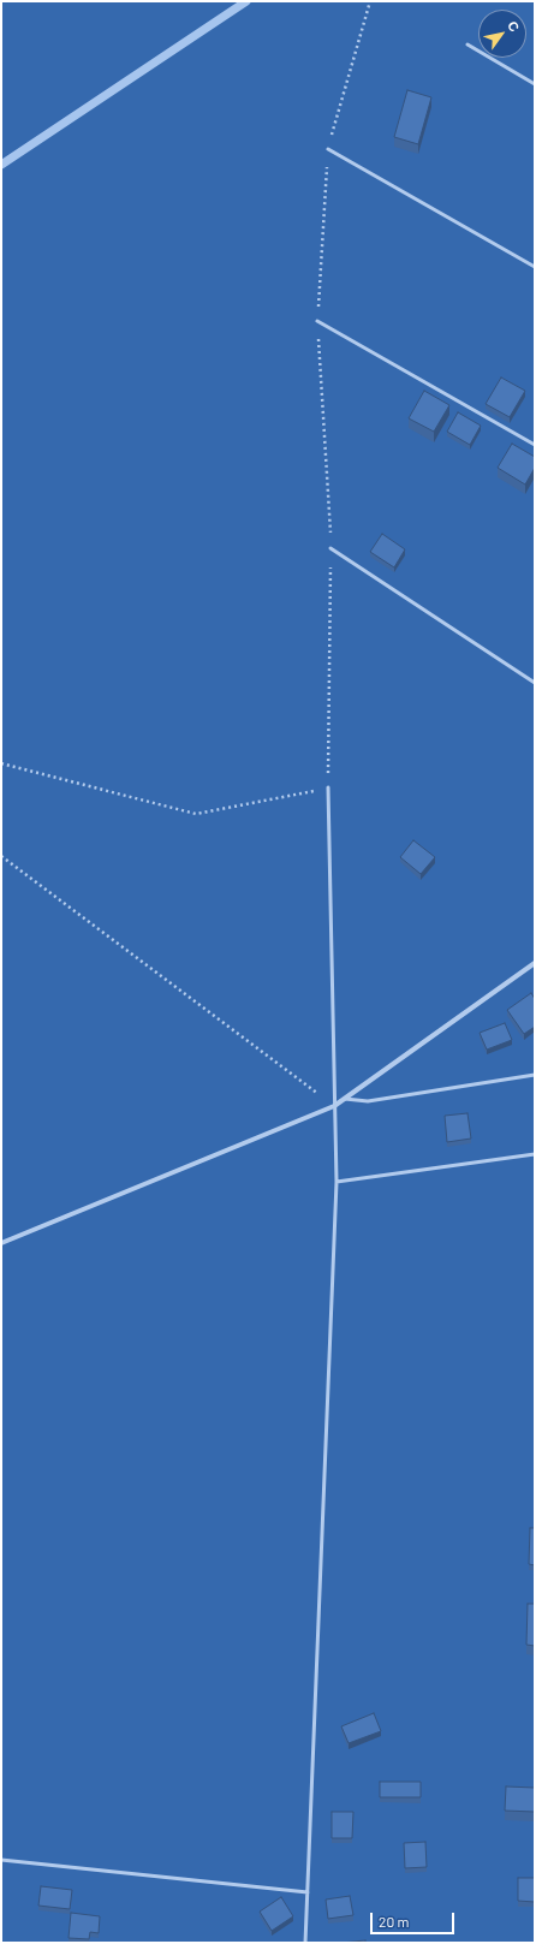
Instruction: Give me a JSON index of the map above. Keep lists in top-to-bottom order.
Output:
{
  "scale_bar": "20 m",
  "north": "top right"
}
